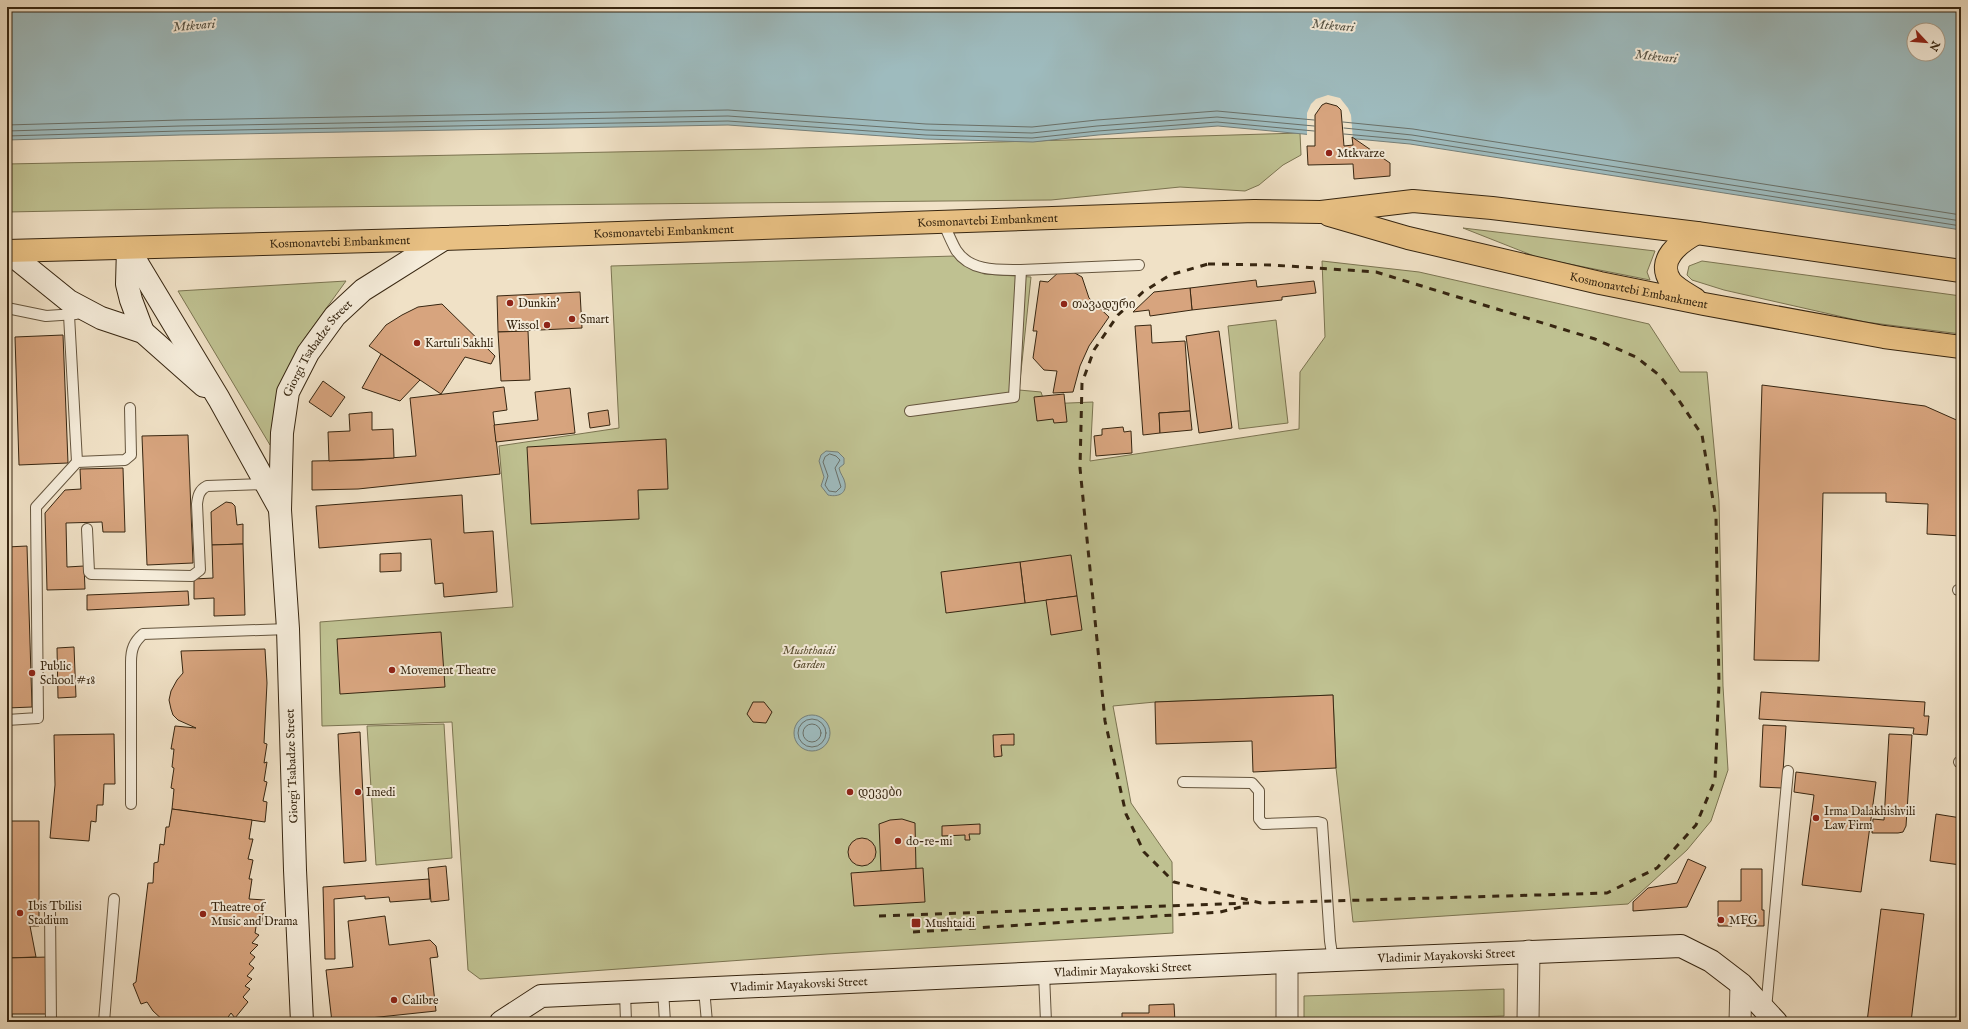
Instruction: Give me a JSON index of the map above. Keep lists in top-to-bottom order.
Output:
{
  "streets": {
    "main road": ["Kosmonavtebi Embankment", "Giorgi Tsabadze Street", "Vladimir Mayakovski Street"]
  },
  "crossings": [
    ["Kosmonavtebi Embankment", "Giorgi Tsabadze Street"]
  ],
  "water": ["Mtkvari"],
  "parks": ["Mushthaidi Garden"],
  "places": {
    "other": [
      "Mtkvarze",
      "Dunkin'",
      "თავადური",
      "Smart",
      "Wissol",
      "Kartuli Sakhli",
      "Movement Theatre",
      "Public School #18",
      "Imedi",
      "დევები",
      "Irma Dalakhishvili Law Firm",
      "do-re-mi",
      "Ibis Tbilisi Stadium",
      "Theatre of Music and Drama",
      "MFG",
      "Calibre"
    ],
    "transit": ["Mushtaidi"]
  },
  "north": "bottom right"
}
